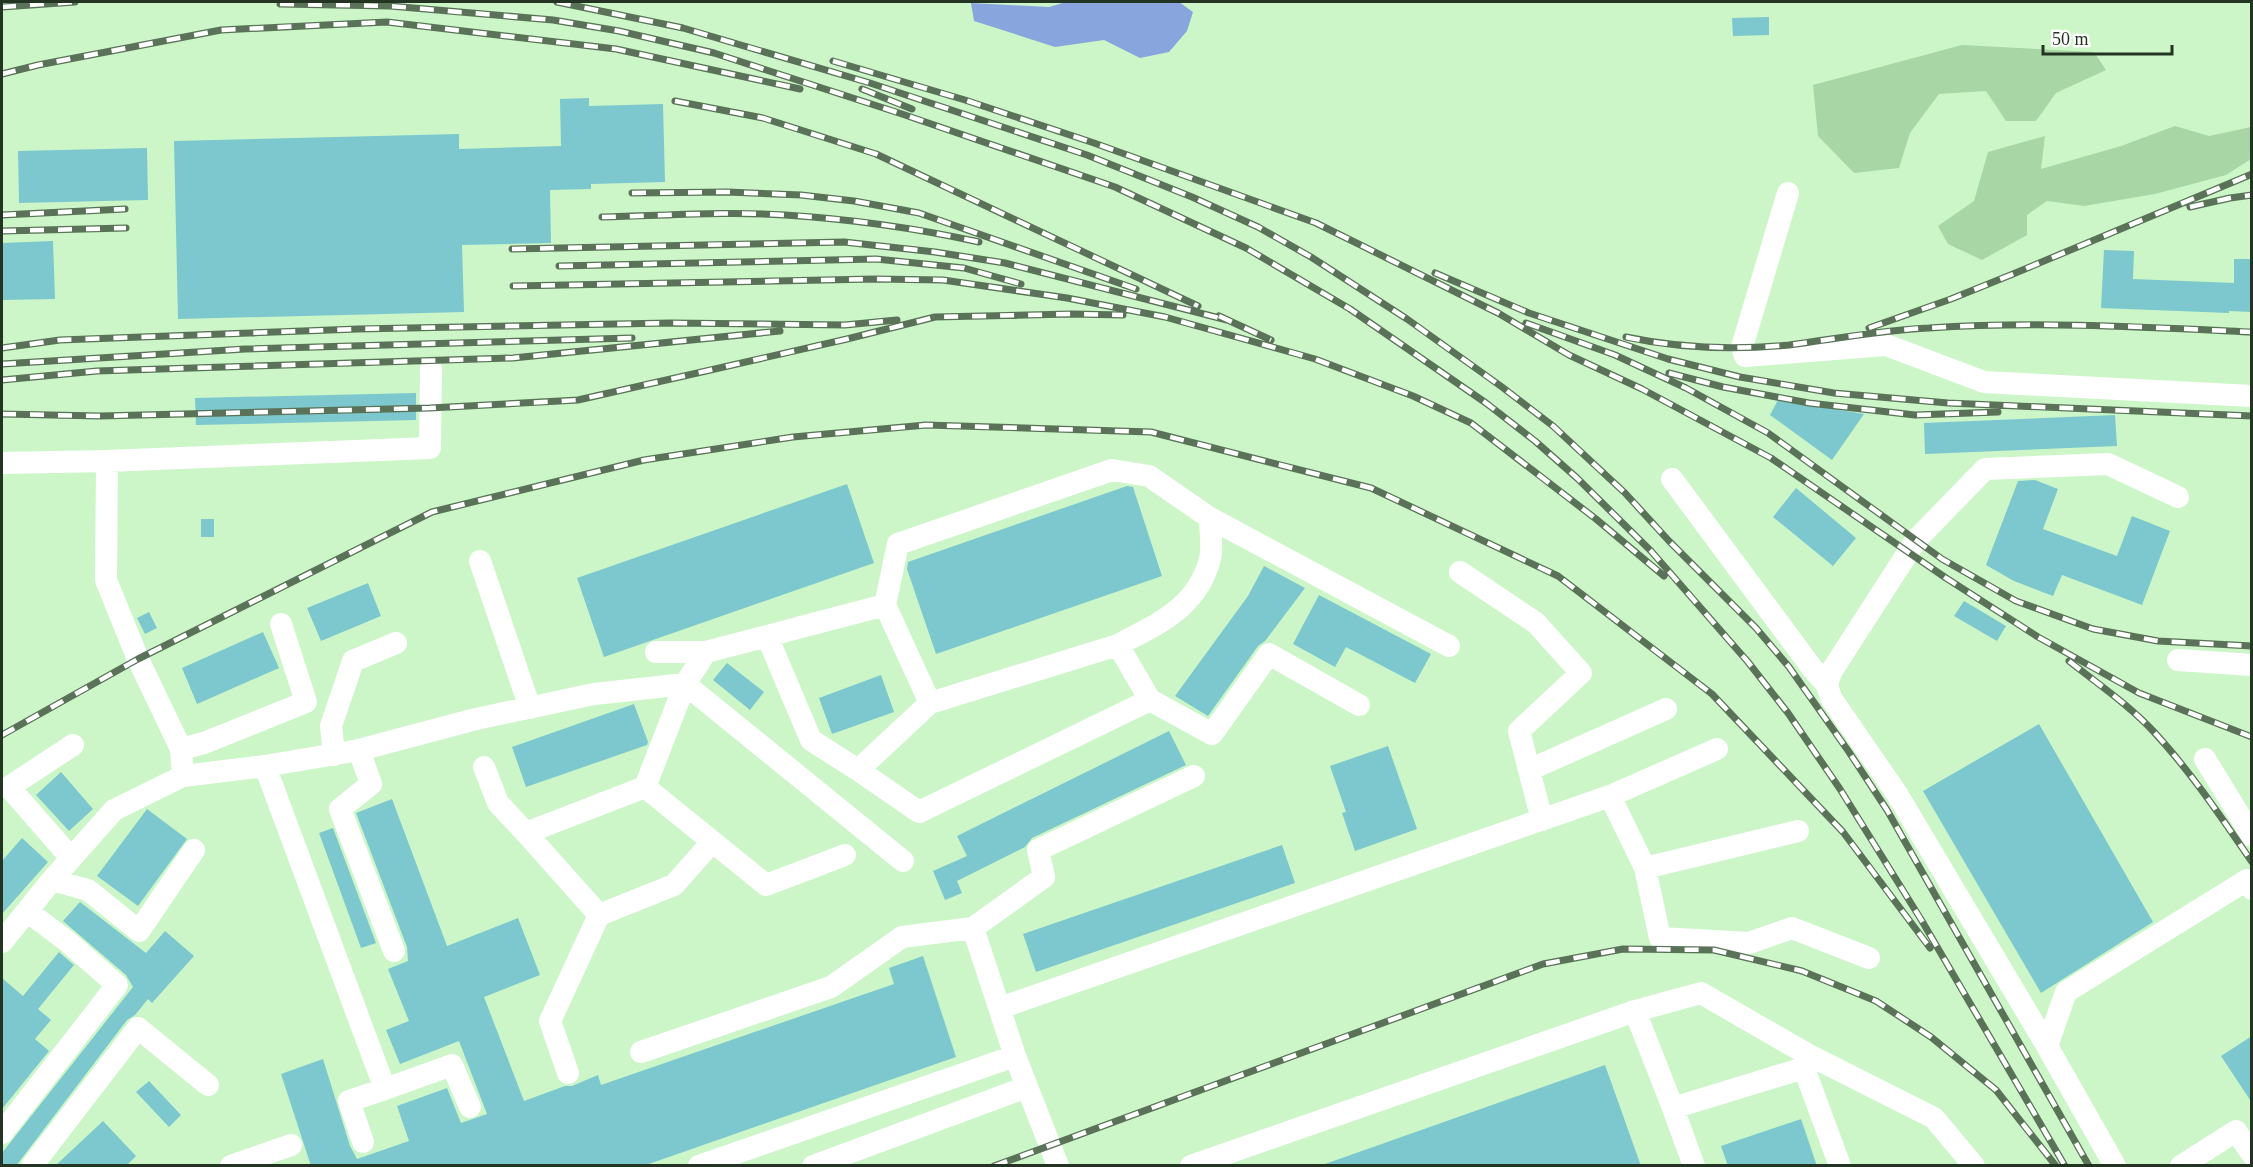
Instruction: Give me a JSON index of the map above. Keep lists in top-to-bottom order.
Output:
{
  "scale_bar": "50 m"
}
